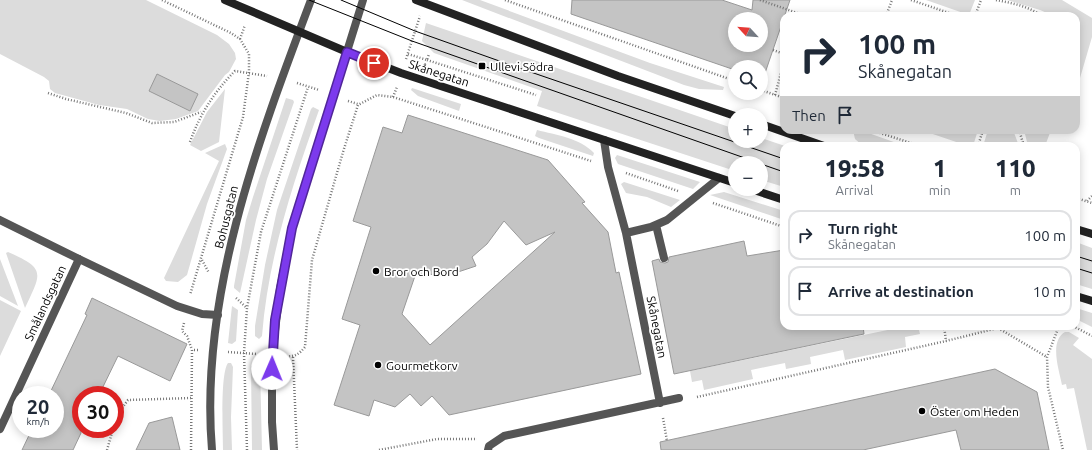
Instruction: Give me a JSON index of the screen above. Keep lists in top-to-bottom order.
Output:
{
  "streets": {
    "main road": ["Skånegatan"],
    "street": ["Bohusgatan", "Smålandsgatan"]
  },
  "crossings": [
    ["Skånegatan", "Bohusgatan"],
    ["Bohusgatan", "Smålandsgatan"]
  ],
  "places": {
    "transit": ["Ullevi Södra"],
    "other": ["Bror och Bord", "Gourmetkorv", "Öster om Heden"]
  },
  "north": "top left",
  "page": {
    "map_buttons": ["+", "−"],
    "turn": ["100 m", "Skånegatan"],
    "then": "Then",
    "eta": [
      "19:58",
      "Arrival",
      "1",
      "min",
      "110",
      "m"
    ],
    "list": [
      {
        "name": "Turn right",
        "note": "Skånegatan",
        "value": "100 m"
      },
      {
        "name": "Arrive at destination",
        "value": "10 m"
      }
    ],
    "speed": "20 km/h",
    "limit": "30"
  }
}
